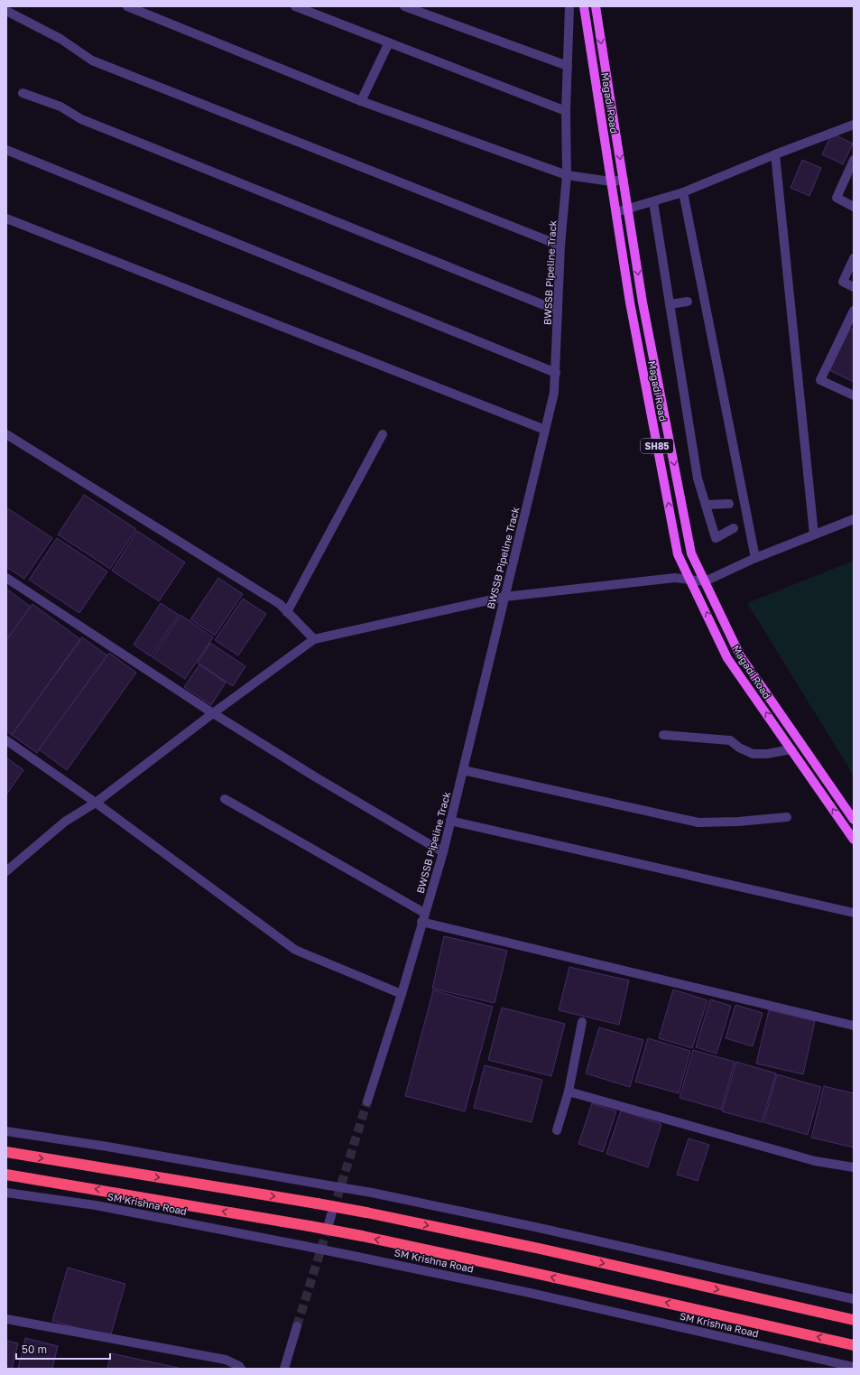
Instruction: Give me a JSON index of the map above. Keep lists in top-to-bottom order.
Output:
{
  "streets": {
    "highway": ["SM Krishna Road"],
    "main road": ["Magadi Road", "SH85"],
    "street": ["BWSSB Pipeline Track"]
  },
  "scale_bar": "50 m"
}
